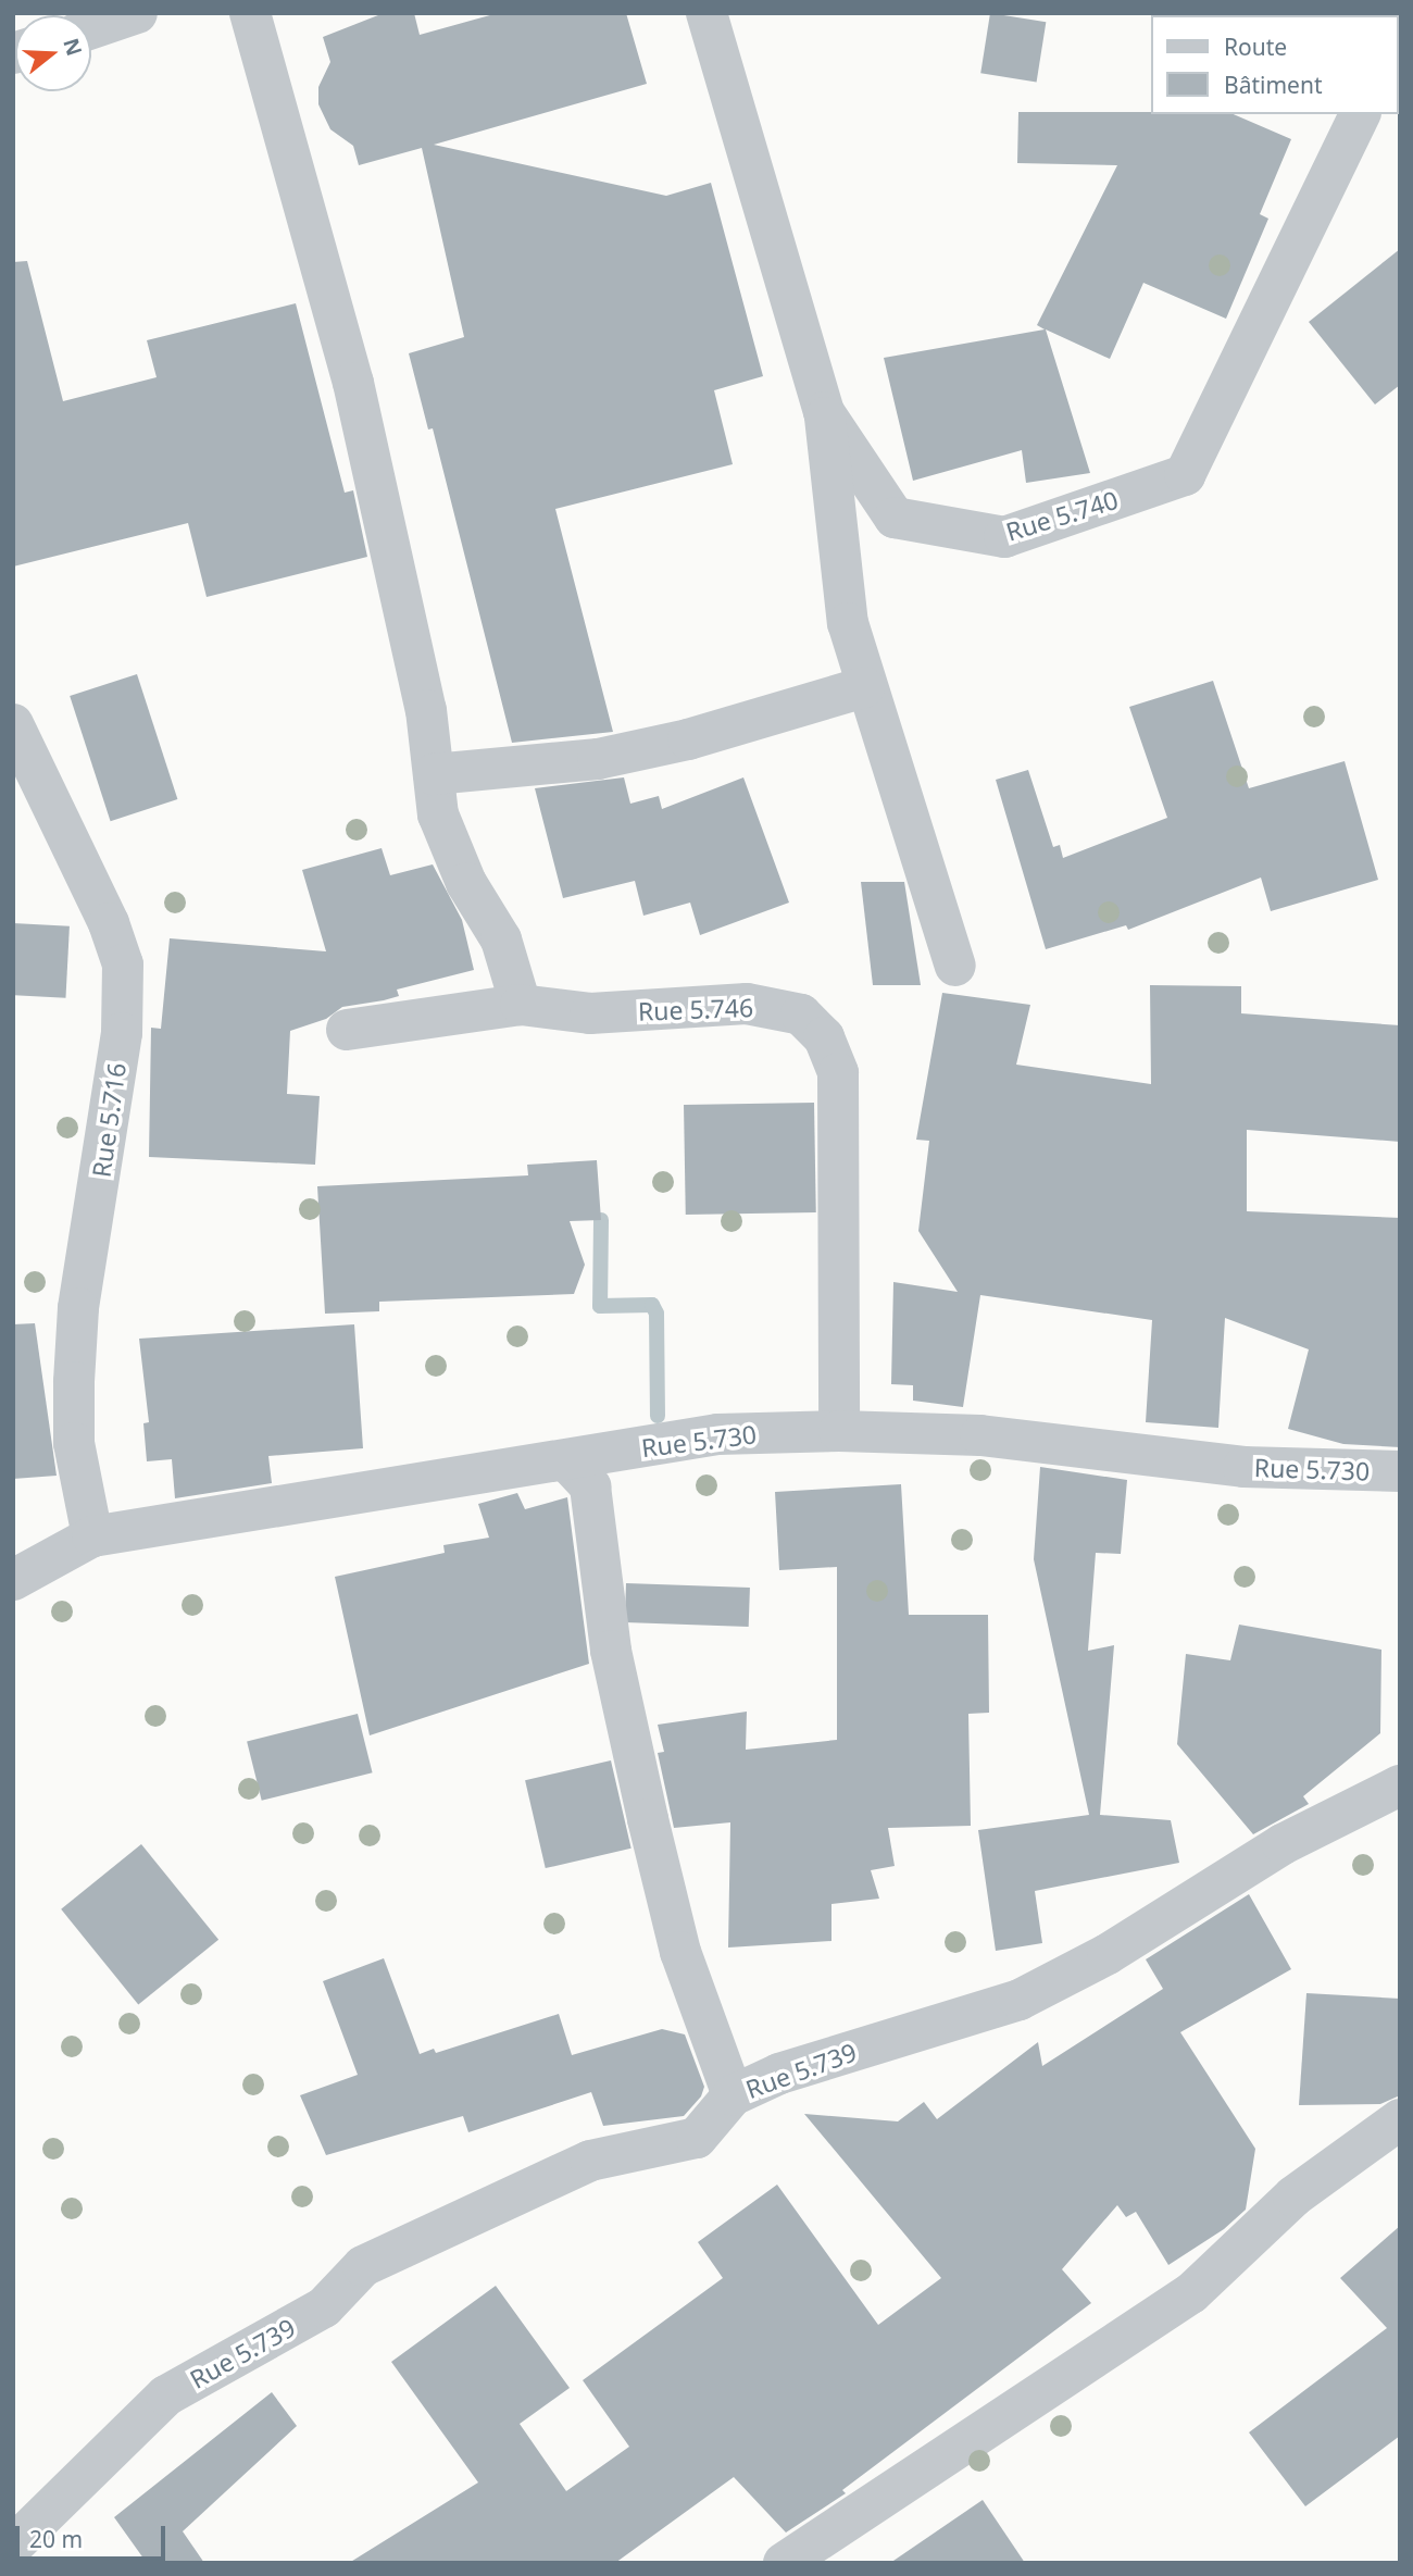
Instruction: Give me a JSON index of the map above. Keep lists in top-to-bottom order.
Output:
{
  "streets": {
    "street": [
      "Rue 5.740",
      "Rue 5.746",
      "Rue 5.716",
      "Rue 5.730",
      "Rue 5.739"
    ]
  },
  "crossings": [
    ["Rue 5.746", "Rue 5.730"],
    ["Rue 5.716", "Rue 5.730"]
  ],
  "legend": ["Route", "Bâtiment"],
  "scale_bar": "20 m",
  "north": "right"
}
